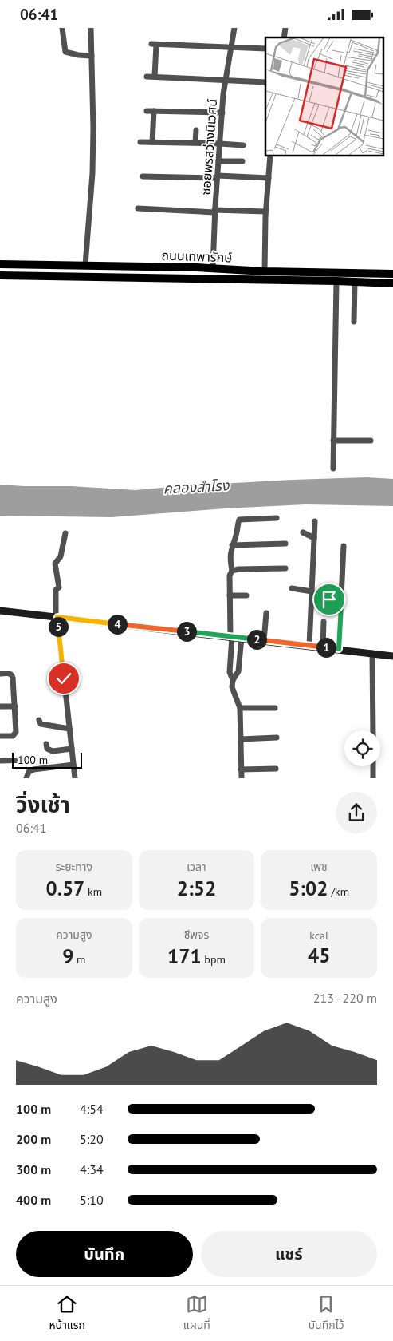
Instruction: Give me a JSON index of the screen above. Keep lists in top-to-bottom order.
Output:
{
  "streets": {
    "main road": ["ถนนเทพารักษ์"],
    "street": ["ซอยพรสว่างนิเวศน์"]
  },
  "crossings": [
    ["ซอยพรสว่างนิเวศน์", "ถนนเทพารักษ์"]
  ],
  "water": ["คลองสำโรง"],
  "scale_bar": "100 m",
  "page": {
    "status": "06:41",
    "pins": [
      "4",
      "5",
      "3",
      "2",
      "1"
    ],
    "scale": "100 m",
    "heading": ["วิ่งเช้า", "06:41"],
    "stats": [
      ["ระยะทาง", "0.57 km"],
      ["เวลา", "2:52"],
      ["เพซ", "5:02 /km"],
      ["ความสูง", "9 m"],
      ["ชีพจร", "171 bpm"],
      ["kcal", "45"]
    ],
    "chart": ["ความสูง", "213–220 m"],
    "list": [
      {
        "name": "100 m",
        "note": "4:54"
      },
      {
        "name": "200 m",
        "note": "5:20"
      },
      {
        "name": "300 m",
        "note": "4:34"
      },
      {
        "name": "400 m",
        "note": "5:10"
      }
    ],
    "buttons": ["บันทึก", "แชร์"],
    "tabs": ["หน้าแรก", "แผนที่", "บันทึกไว้"]
  }
}
